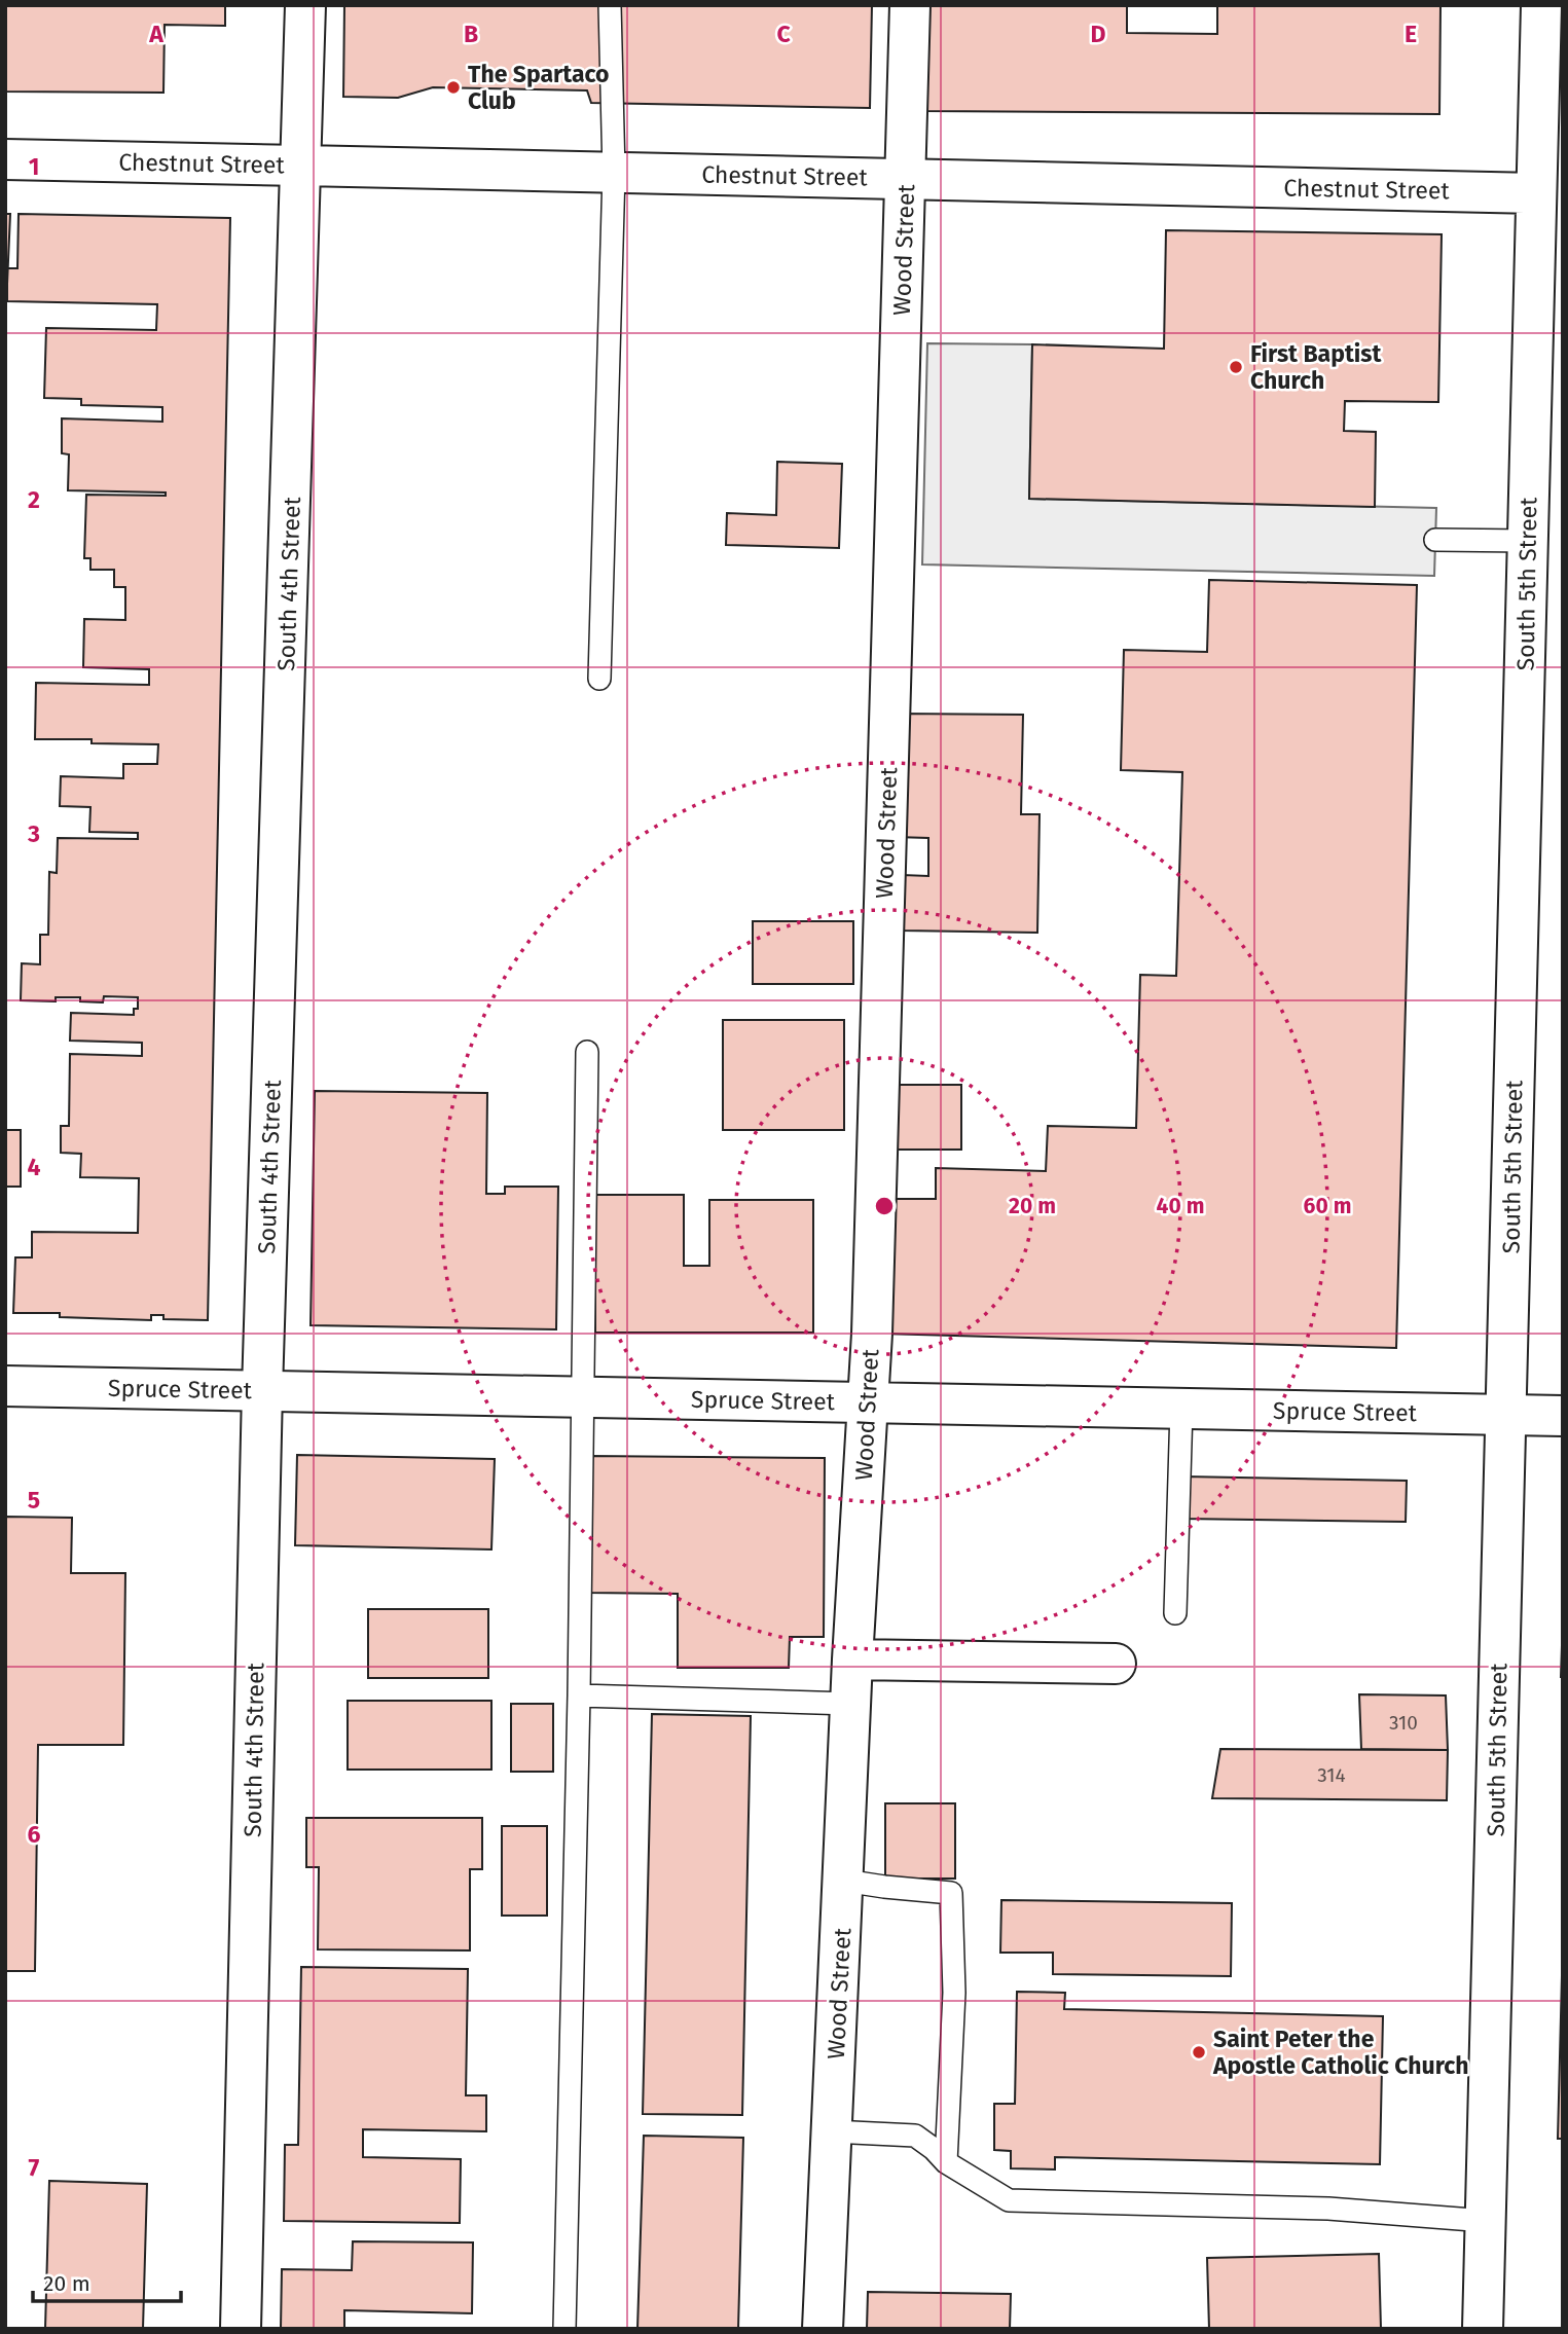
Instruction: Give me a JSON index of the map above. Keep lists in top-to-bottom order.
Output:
{
  "streets": {
    "main road": [
      "Chestnut Street",
      "Wood Street",
      "South 4th Street",
      "South 5th Street",
      "Spruce Street"
    ]
  },
  "crossings": [
    ["Chestnut Street", "Wood Street"],
    ["Chestnut Street", "South 4th Street"],
    ["Chestnut Street", "South 5th Street"],
    ["Wood Street", "Spruce Street"],
    ["South 4th Street", "Spruce Street"],
    ["South 5th Street", "Spruce Street"]
  ],
  "places": ["The Spartaco Club", "First Baptist Church", "Saint Peter the Apostle Catholic Church"],
  "house_numbers": ["310", "314"],
  "scale_bar": "20 m",
  "grid": {
    "columns": [
      "A",
      "B",
      "C",
      "D",
      "E"
    ],
    "rows": [
      "1",
      "2",
      "3",
      "4",
      "5",
      "6",
      "7"
    ]
  },
  "rings": ["20 m", "40 m", "60 m"]
}
